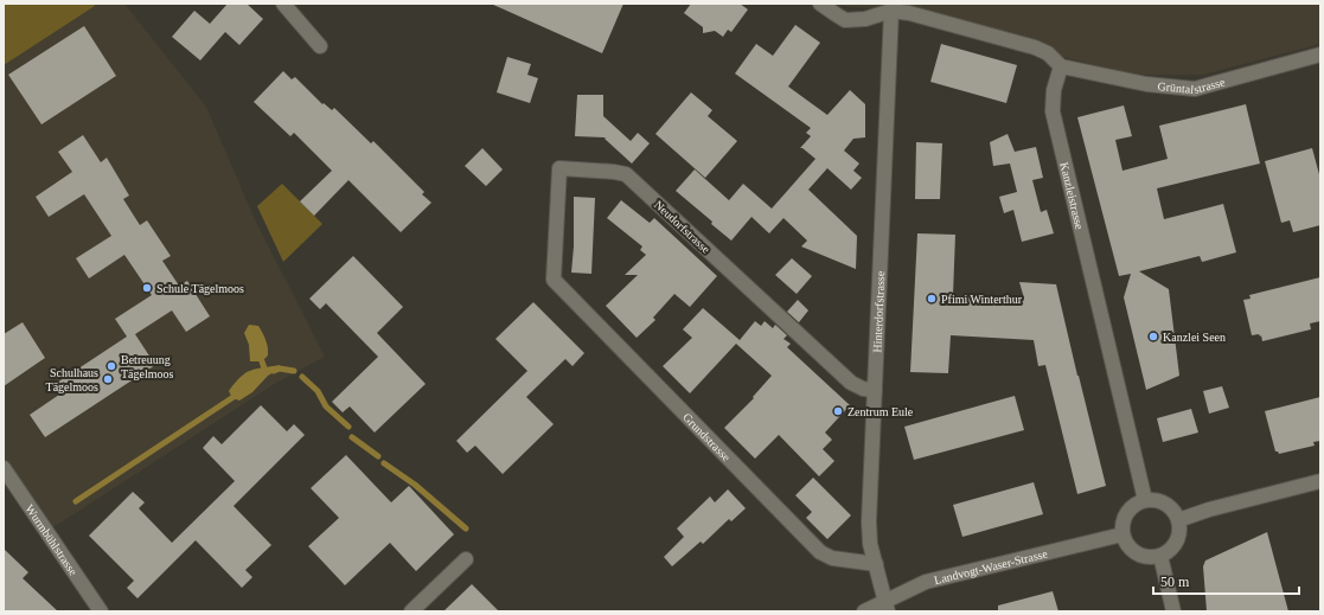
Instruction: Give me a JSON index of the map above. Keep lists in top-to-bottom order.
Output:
{
  "streets": {
    "street": [
      "Grüntalstrasse",
      "Kanzleistrasse",
      "Neudorfstrasse",
      "Hinterdorfstrasse",
      "Grundstrasse",
      "Wurmbühlstrasse",
      "Landvogt-Waser-Strasse"
    ]
  },
  "crossings": [
    ["Grüntalstrasse", "Kanzleistrasse"],
    ["Kanzleistrasse", "Landvogt-Waser-Strasse"],
    ["Neudorfstrasse", "Hinterdorfstrasse"],
    ["Neudorfstrasse", "Grundstrasse"],
    ["Hinterdorfstrasse", "Grundstrasse"],
    ["Hinterdorfstrasse", "Landvogt-Waser-Strasse"]
  ],
  "places": [
    "Schule Tägelmoos",
    "Pfimi Winterthur",
    "Kanzlei Seen",
    "Betreuung Tägelmoos",
    "Schulhaus Tägelmoos",
    "Zentrum Eule"
  ],
  "scale_bar": "50 m"
}
